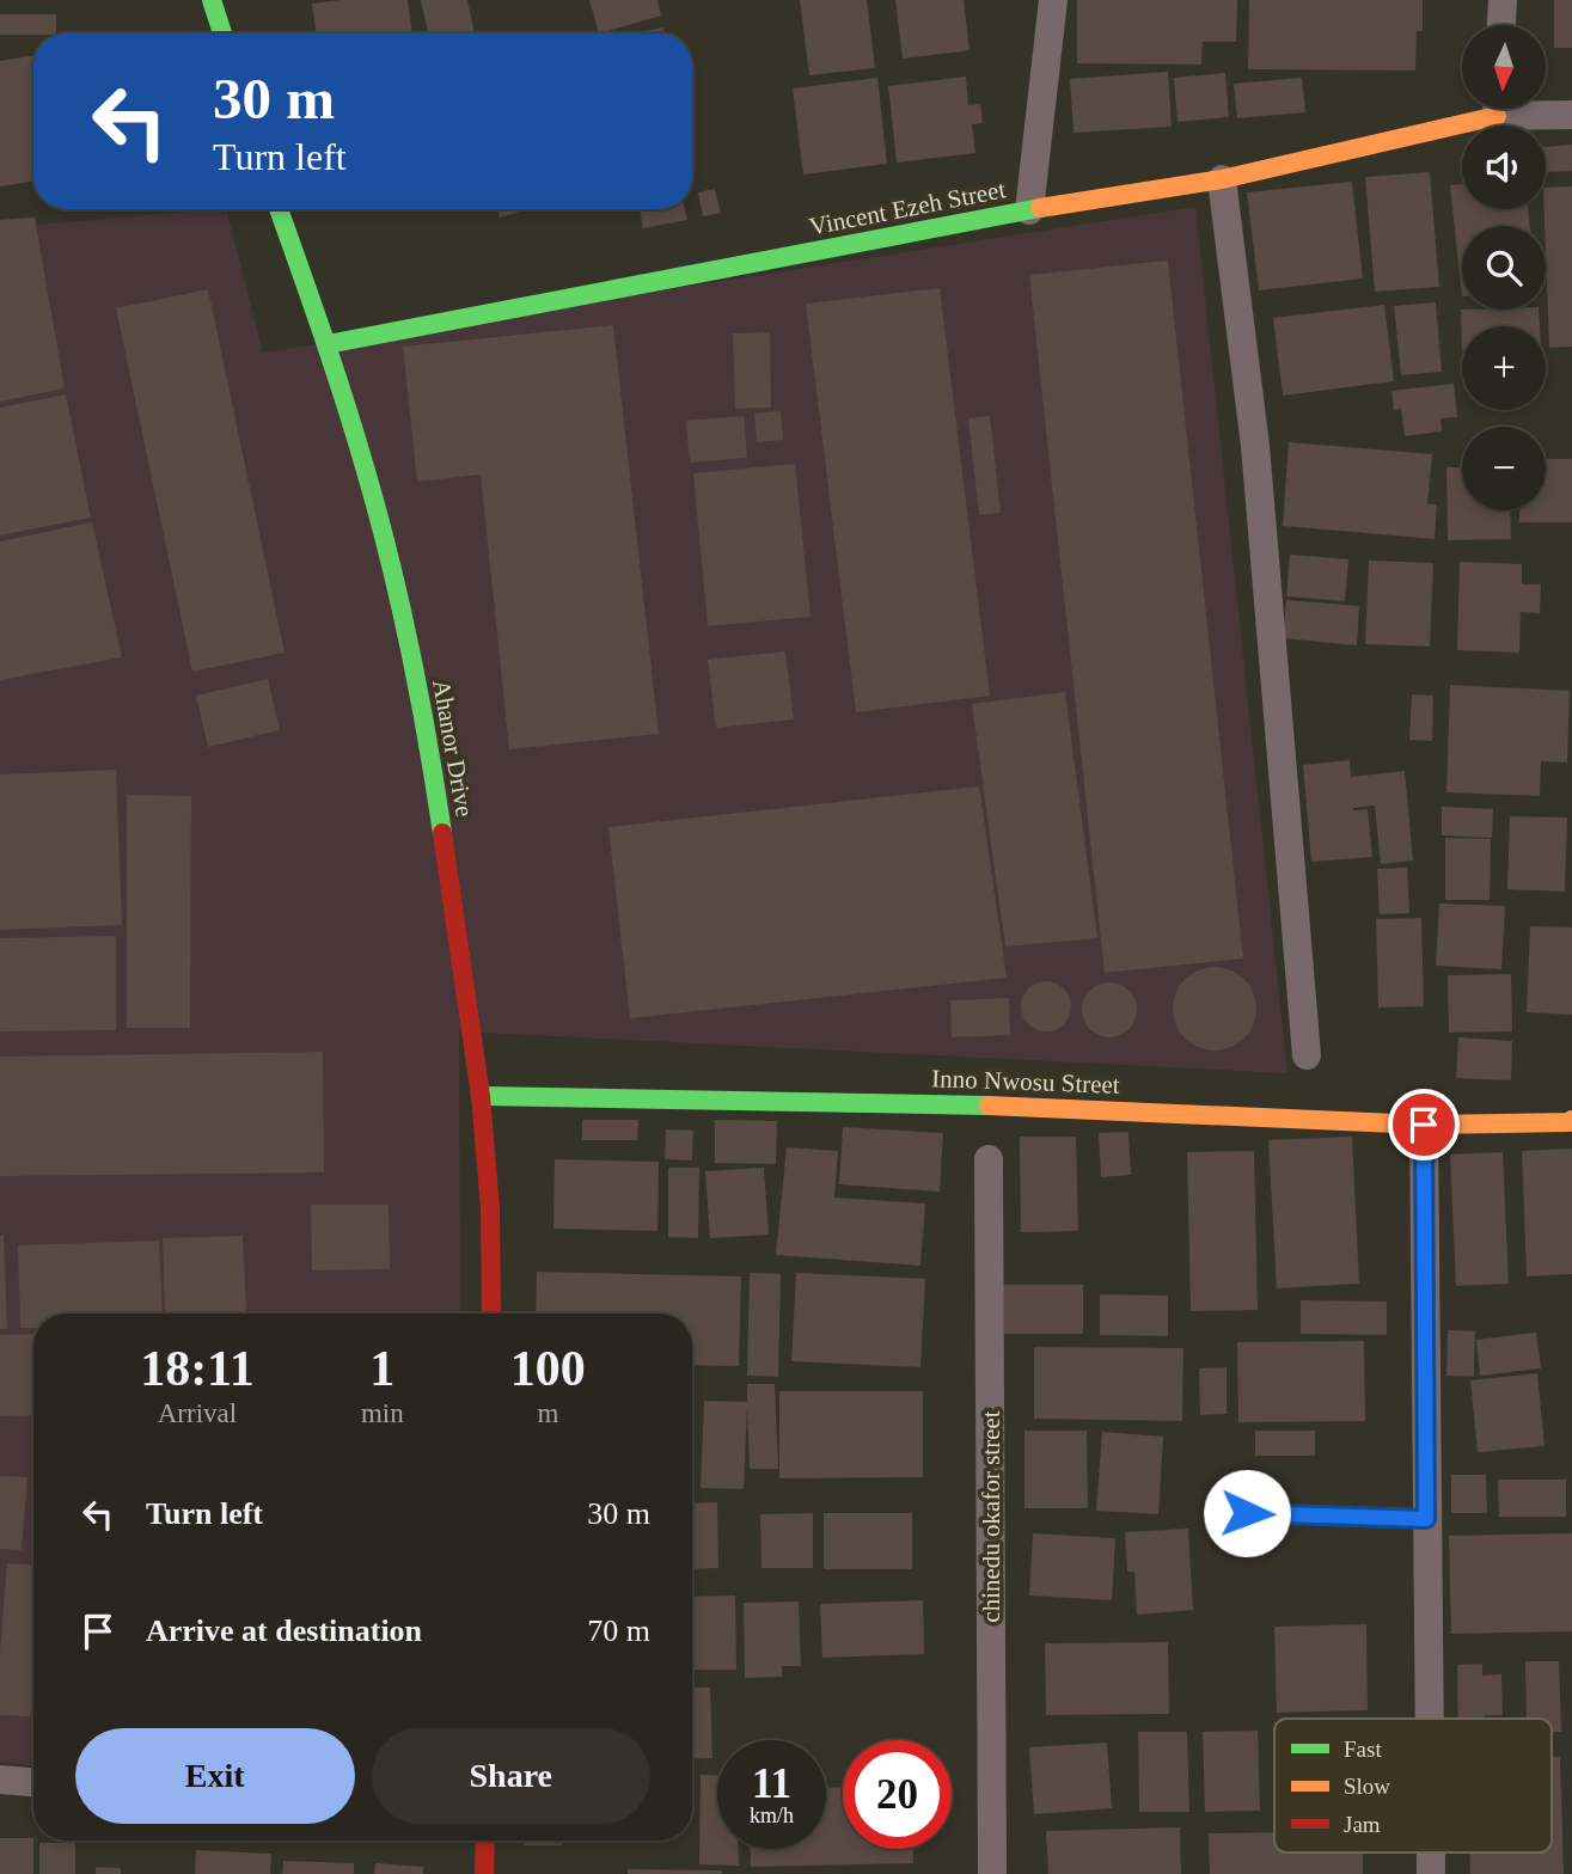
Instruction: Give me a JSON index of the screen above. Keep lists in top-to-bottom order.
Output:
{
  "streets": {
    "street": [
      "Vincent Ezeh Street",
      "Ahanor Drive",
      "Inno Nwosu Street",
      "chinedu okafor street"
    ]
  },
  "crossings": [
    ["Vincent Ezeh Street", "Ahanor Drive"],
    ["Ahanor Drive", "Inno Nwosu Street"]
  ],
  "legend": ["Fast", "Slow", "Jam"],
  "north": "bottom",
  "page": {
    "map_buttons": ["+", "−"],
    "turn": ["30 m", "Turn left"],
    "eta": [
      "18:11",
      "Arrival",
      "1",
      "min",
      "100",
      "m"
    ],
    "list": [
      {
        "name": "Turn left",
        "value": "30 m"
      },
      {
        "name": "Arrive at destination",
        "value": "70 m"
      }
    ],
    "buttons": ["Exit", "Share"],
    "speed": "11 km/h",
    "limit": "20"
  }
}
